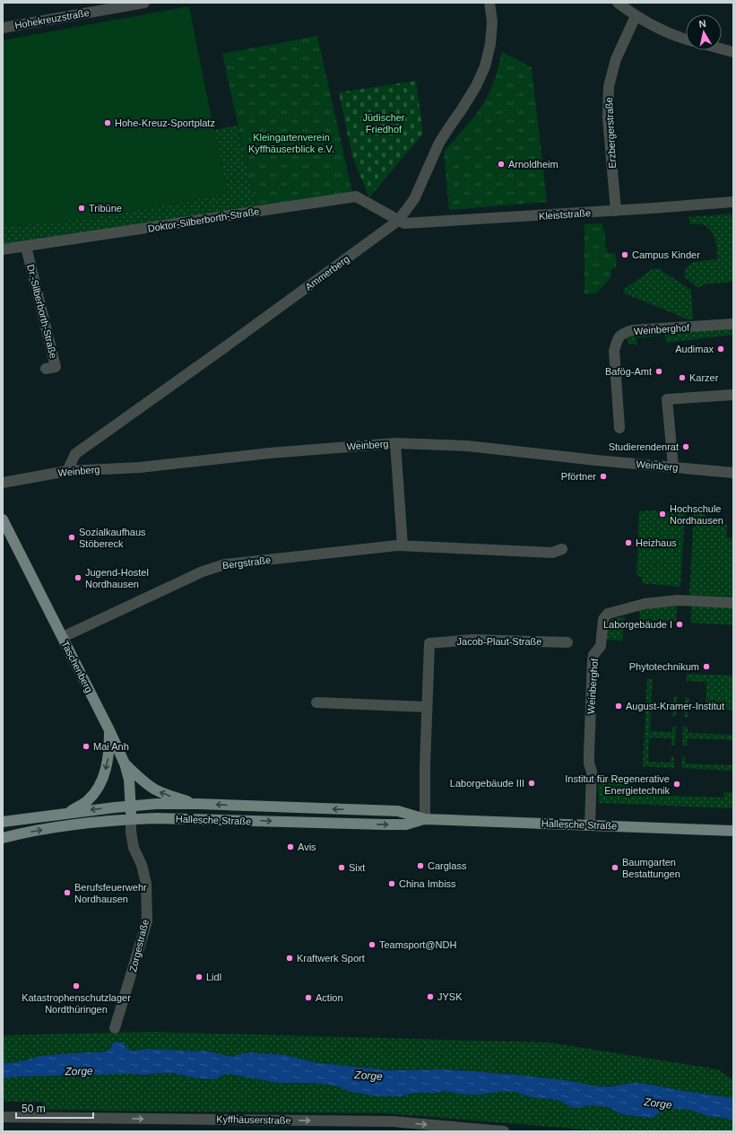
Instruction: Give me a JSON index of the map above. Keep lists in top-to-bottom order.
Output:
{
  "streets": {
    "main road": ["Taschenberg", "Hallesche Straße"],
    "street": [
      "Hohekreuzstraße",
      "Erzbergerstraße",
      "Kleiststraße",
      "Doktor-Silberborth-Straße",
      "Ammerberg",
      "Dr.-Silberborth-Straße",
      "Weinberghof",
      "Weinberg",
      "Bergstraße",
      "Jacob-Plaut-Straße",
      "Zorgestraße",
      "Kyffhäuserstraße"
    ]
  },
  "crossings": [
    ["Erzbergerstraße", "Kleiststraße"],
    ["Kleiststraße", "Doktor-Silberborth-Straße"],
    ["Kleiststraße", "Ammerberg"],
    ["Doktor-Silberborth-Straße", "Ammerberg"],
    ["Doktor-Silberborth-Straße", "Dr.-Silberborth-Straße"],
    ["Ammerberg", "Weinberg"],
    ["Weinberghof", "Hallesche Straße"],
    ["Bergstraße", "Taschenberg"],
    ["Jacob-Plaut-Straße", "Hallesche Straße"],
    ["Taschenberg", "Hallesche Straße"],
    ["Taschenberg", "Zorgestraße"],
    ["Hallesche Straße", "Zorgestraße"]
  ],
  "one_way": ["Kyffhäuserstraße"],
  "water": ["Zorge"],
  "parks": ["Jüdischer Friedhof", "Kleingartenverein Kyffhäuserblick e.V."],
  "places": [
    "Hohe-Kreuz-Sportplatz",
    "Arnoldheim",
    "Tribüne",
    "Campus Kinder",
    "Audimax",
    "Bafög-Amt",
    "Karzer",
    "Studierendenrat",
    "Pförtner",
    "Hochschule Nordhausen",
    "Sozialkaufhaus Stöbereck",
    "Heizhaus",
    "Jugend-Hostel Nordhausen",
    "Laborgebäude I",
    "Phytotechnikum",
    "August-Kramer-Institut",
    "Mai Anh",
    "Laborgebäude III",
    "Institut für Regenerative Energietechnik",
    "Avis",
    "Carglass",
    "Sixt",
    "Baumgarten Bestattungen",
    "China Imbiss",
    "Berufsfeuerwehr Nordhausen",
    "Teamsport@NDH",
    "Kraftwerk Sport",
    "Lidl",
    "Katastrophenschutzlager Nordthüringen",
    "JYSK",
    "Action"
  ],
  "scale_bar": "50 m",
  "north": "top"
}
